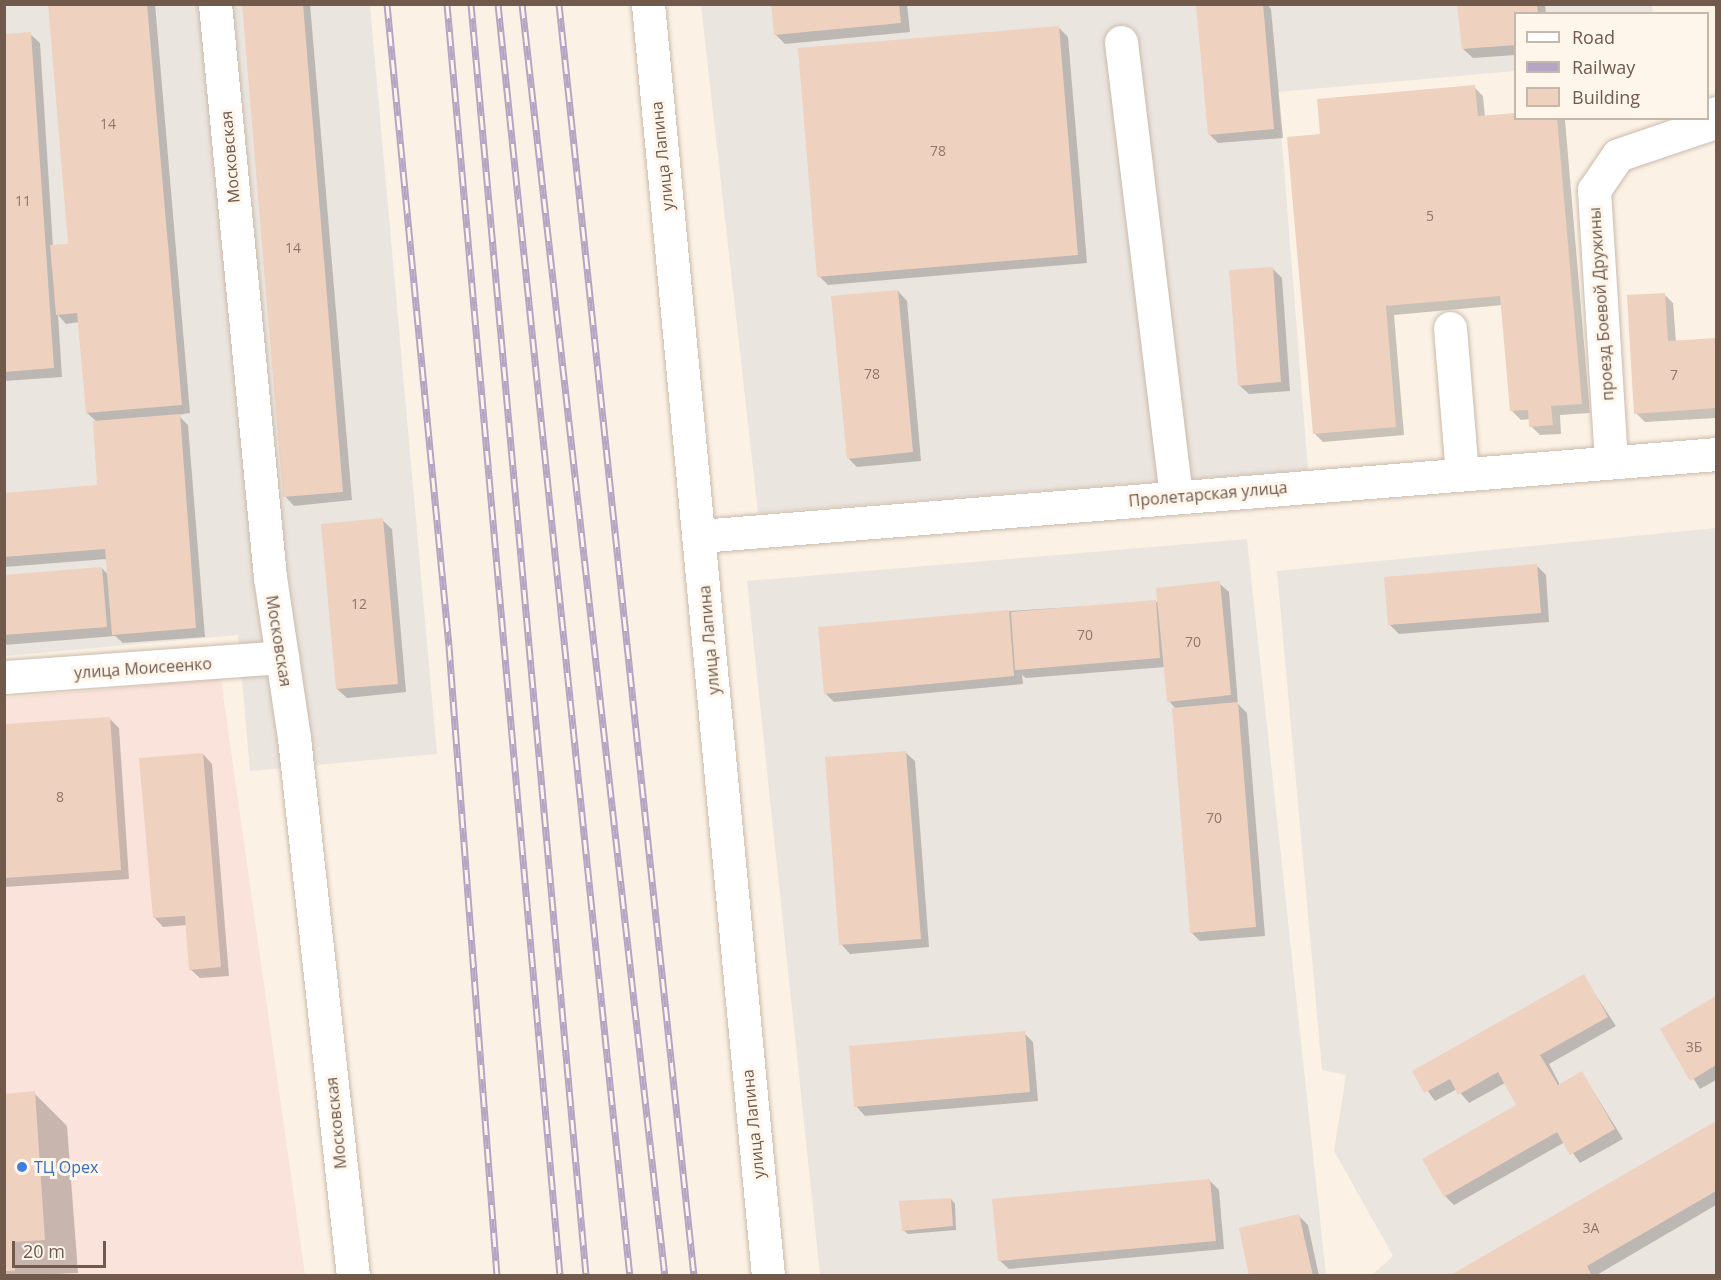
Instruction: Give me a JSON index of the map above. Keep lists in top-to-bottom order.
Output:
{
  "streets": {
    "street": [
      "улица Лапина",
      "Московская",
      "проезд Боевой Дружины",
      "Пролетарская улица",
      "улица Моисеенко"
    ]
  },
  "crossings": [
    ["улица Лапина", "Пролетарская улица"],
    ["Московская", "улица Моисеенко"],
    ["проезд Боевой Дружины", "Пролетарская улица"]
  ],
  "places": ["ТЦ Орех"],
  "house_numbers": [
    "14",
    "78",
    "11",
    "5",
    "14",
    "78",
    "7",
    "12",
    "70",
    "70",
    "8",
    "70",
    "3Б",
    "3А"
  ],
  "legend": ["Road", "Railway", "Building"],
  "scale_bar": "20 m"
}
